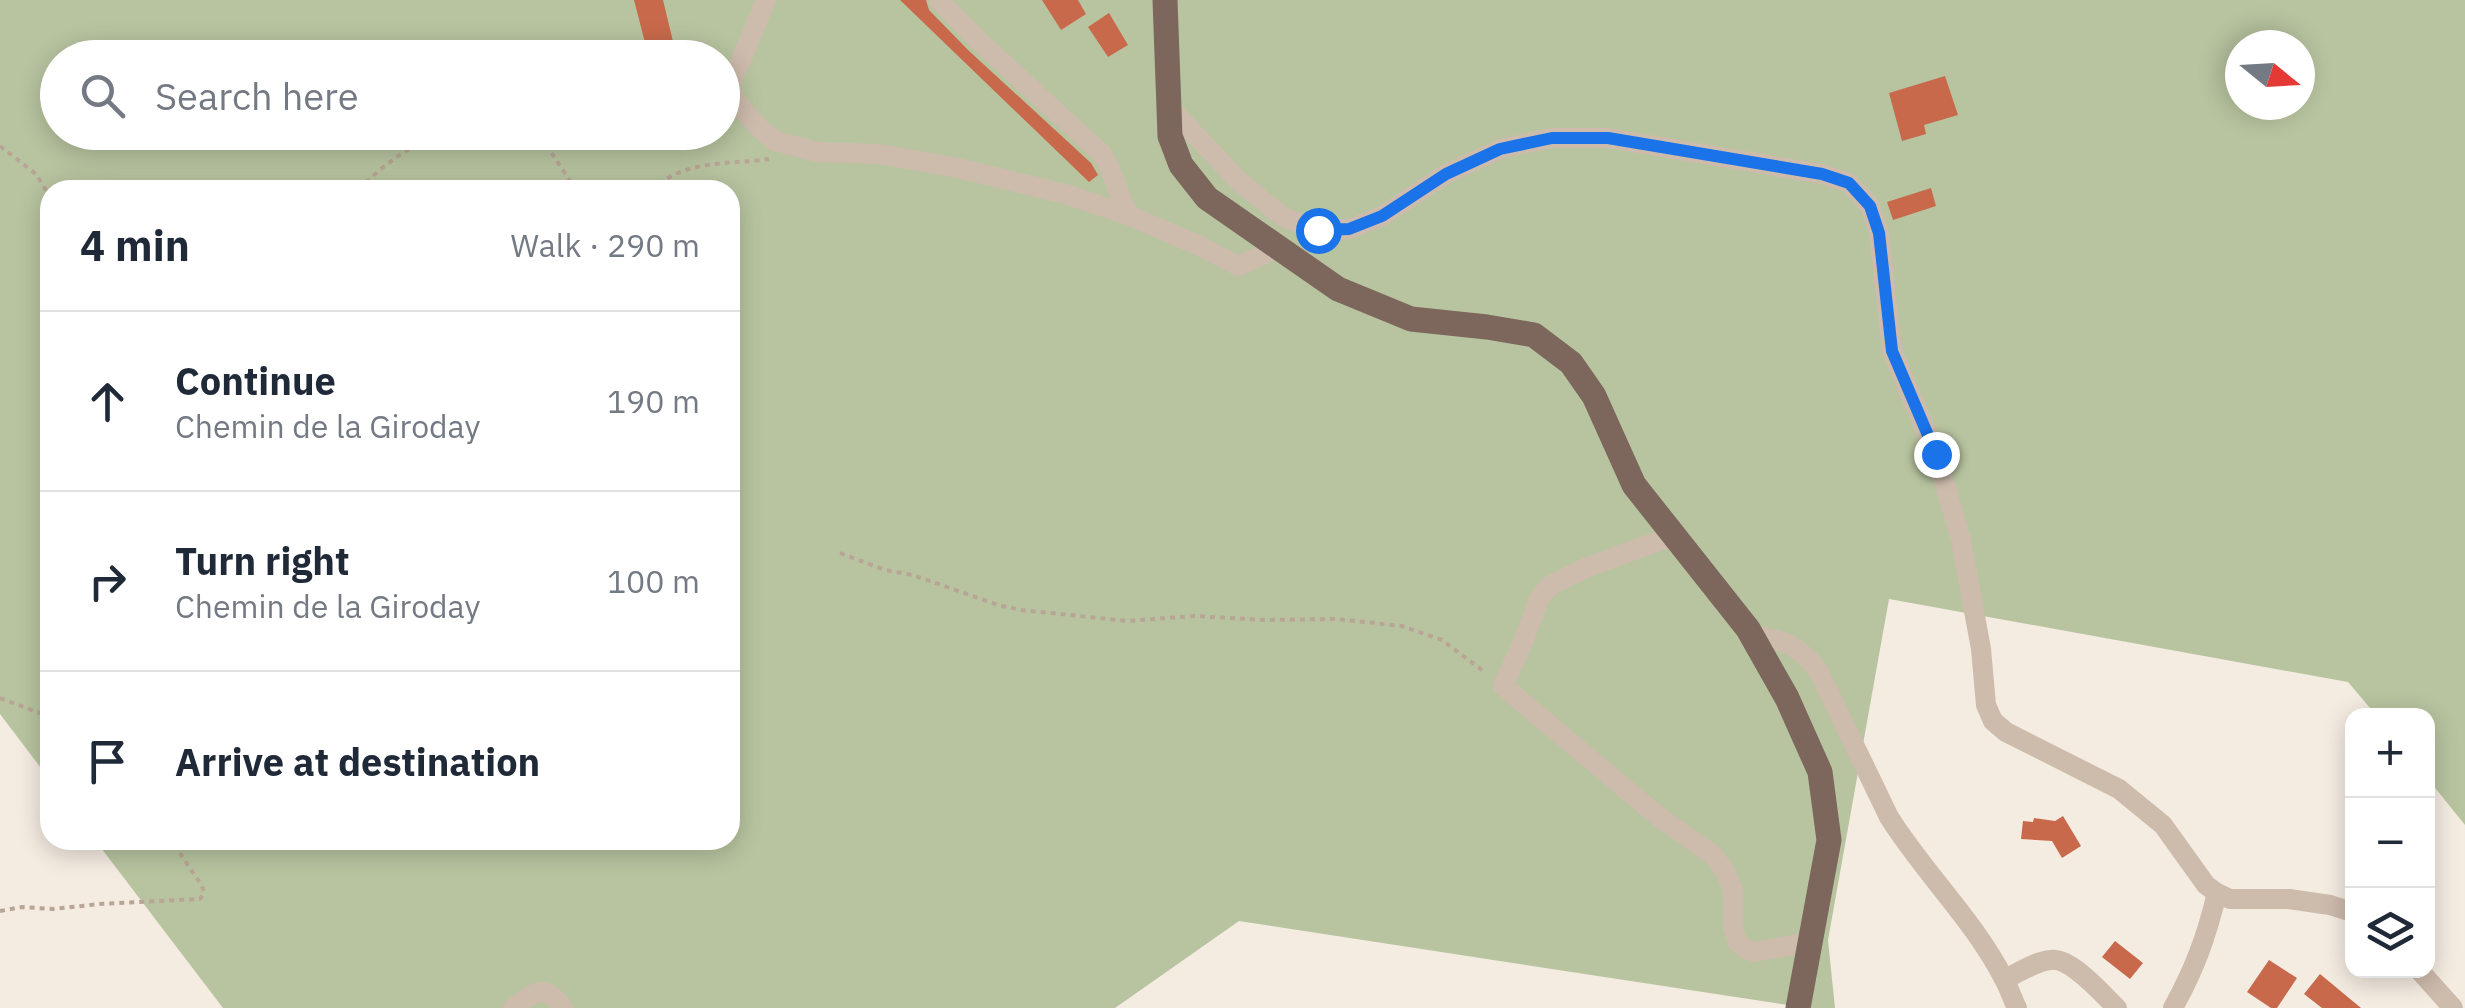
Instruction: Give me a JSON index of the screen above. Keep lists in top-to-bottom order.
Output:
{
  "north": "right",
  "page": {
    "search": "Search here",
    "heading": ["4 min", "Walk · 290 m"],
    "list": [
      ["Continue", "Chemin de la Giroday", "190 m"],
      ["Turn right", "Chemin de la Giroday", "100 m"],
      "Arrive at destination"
    ],
    "map_buttons": ["+", "−"]
  }
}
